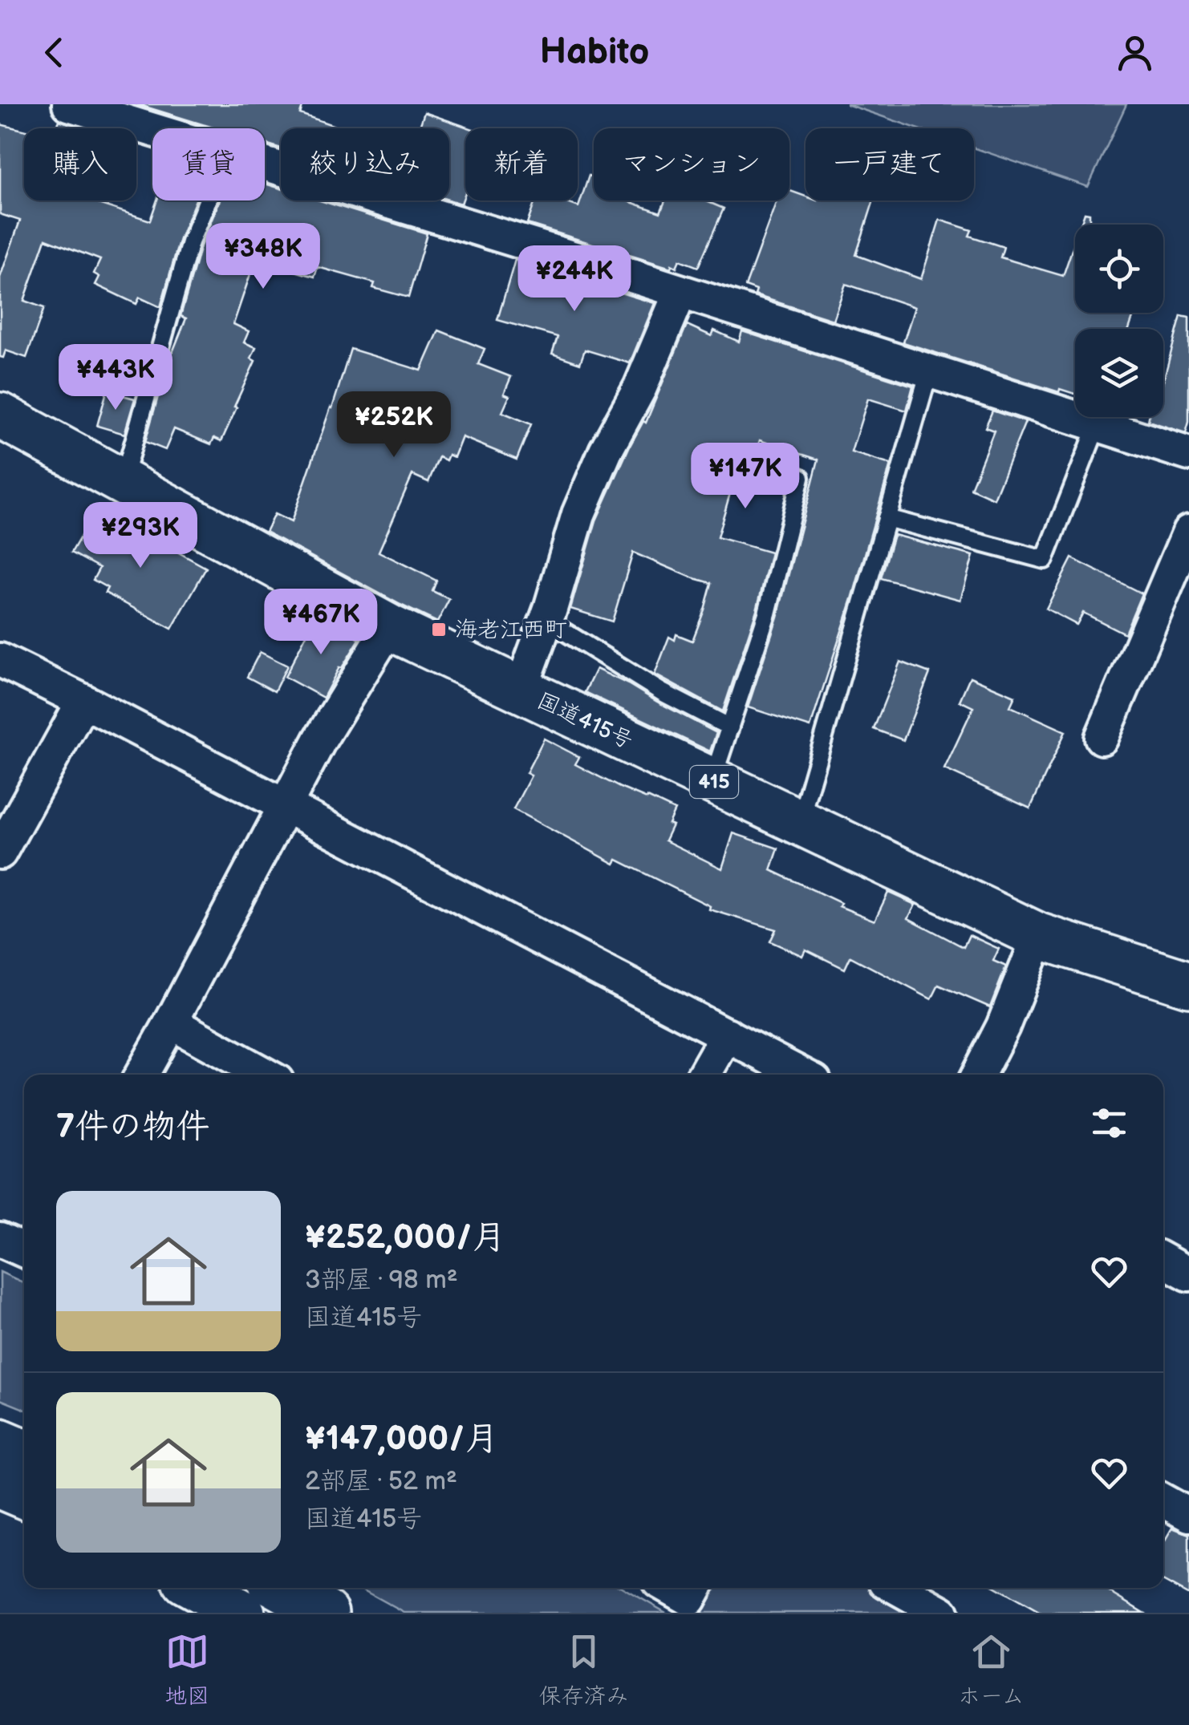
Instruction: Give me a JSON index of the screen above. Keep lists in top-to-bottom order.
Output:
{
  "streets": {
    "main road": ["国道415号", "415"]
  },
  "places": {
    "transit": ["海老江西町"]
  },
  "page": {
    "header": "Habito",
    "chip": [
      "購入",
      "賃貸",
      "絞り込み",
      "新着",
      "マンション",
      "一戸建て"
    ],
    "price": [
      "¥348K",
      "¥244K",
      "¥443K",
      "¥252K",
      "¥147K",
      "¥293K",
      "¥467K"
    ],
    "heading": "7件の物件",
    "list": [
      {
        "name": "¥252,000/月",
        "note": "3部屋 · 98 m² · 国道415号"
      },
      {
        "name": "¥147,000/月",
        "note": "2部屋 · 52 m² · 国道415号"
      }
    ],
    "tabs": ["地図", "保存済み", "ホーム"]
  }
}
